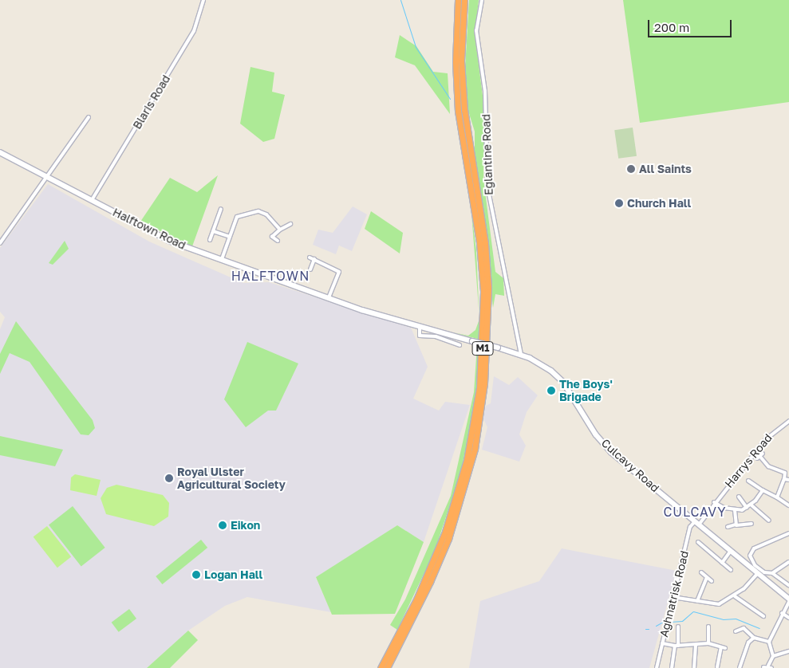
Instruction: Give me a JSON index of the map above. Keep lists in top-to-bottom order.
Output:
{
  "streets": {
    "highway": ["M1"],
    "street": [
      "Blaris Road",
      "Eglantine Road",
      "Halftown Road",
      "Harrys Road",
      "Culcavy Road",
      "Aghnatrisk Road"
    ]
  },
  "crossings": [
    ["Blaris Road", "Halftown Road"],
    ["Eglantine Road", "Culcavy Road"],
    ["Halftown Road", "Culcavy Road"],
    ["Harrys Road", "Culcavy Road"],
    ["Harrys Road", "Aghnatrisk Road"],
    ["Culcavy Road", "Aghnatrisk Road"]
  ],
  "districts": ["HALFTOWN", "CULCAVY"],
  "places": [
    "All Saints",
    "Church Hall",
    "The Boys' Brigade",
    "Royal Ulster Agricultural Society",
    "Eikon",
    "Logan Hall"
  ],
  "scale_bar": "200 m"
}
